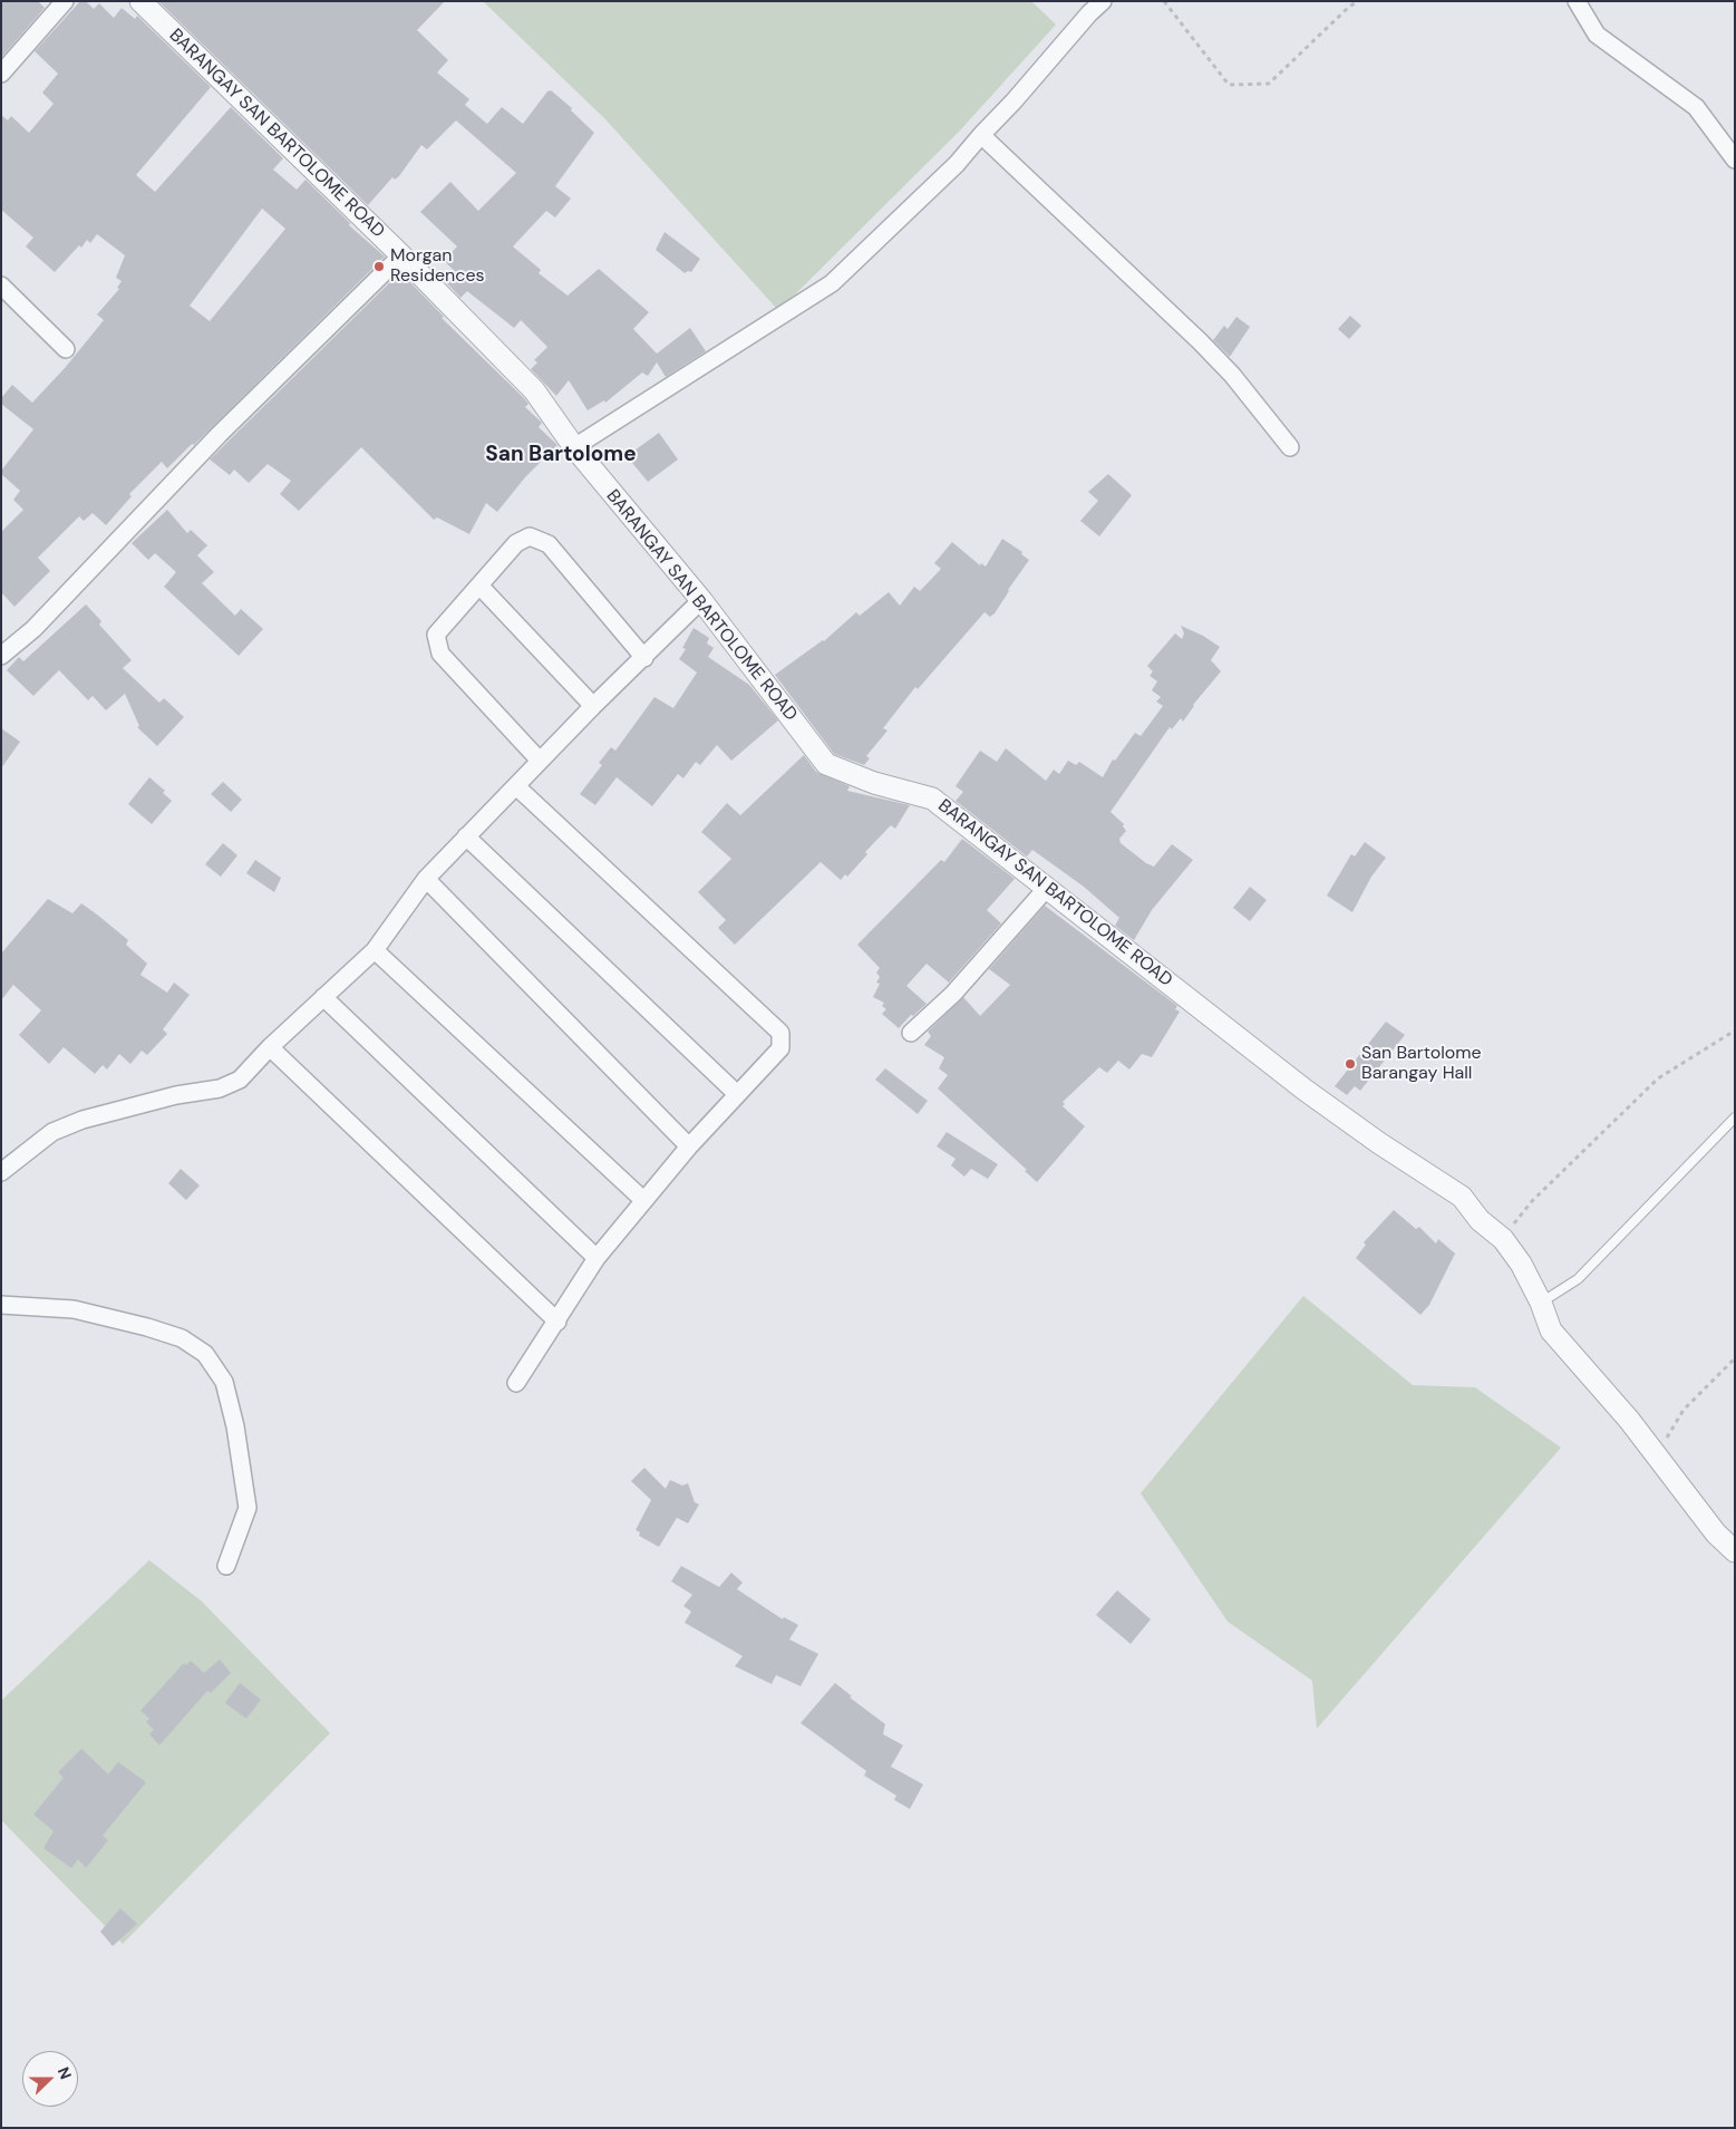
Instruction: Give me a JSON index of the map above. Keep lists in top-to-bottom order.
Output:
{
  "streets": {
    "street": ["BARANGAY SAN BARTOLOME ROAD"]
  },
  "districts": ["San Bartolome"],
  "places": ["Morgan Residences", "San Bartolome Barangay Hall"],
  "north": "right"
}
